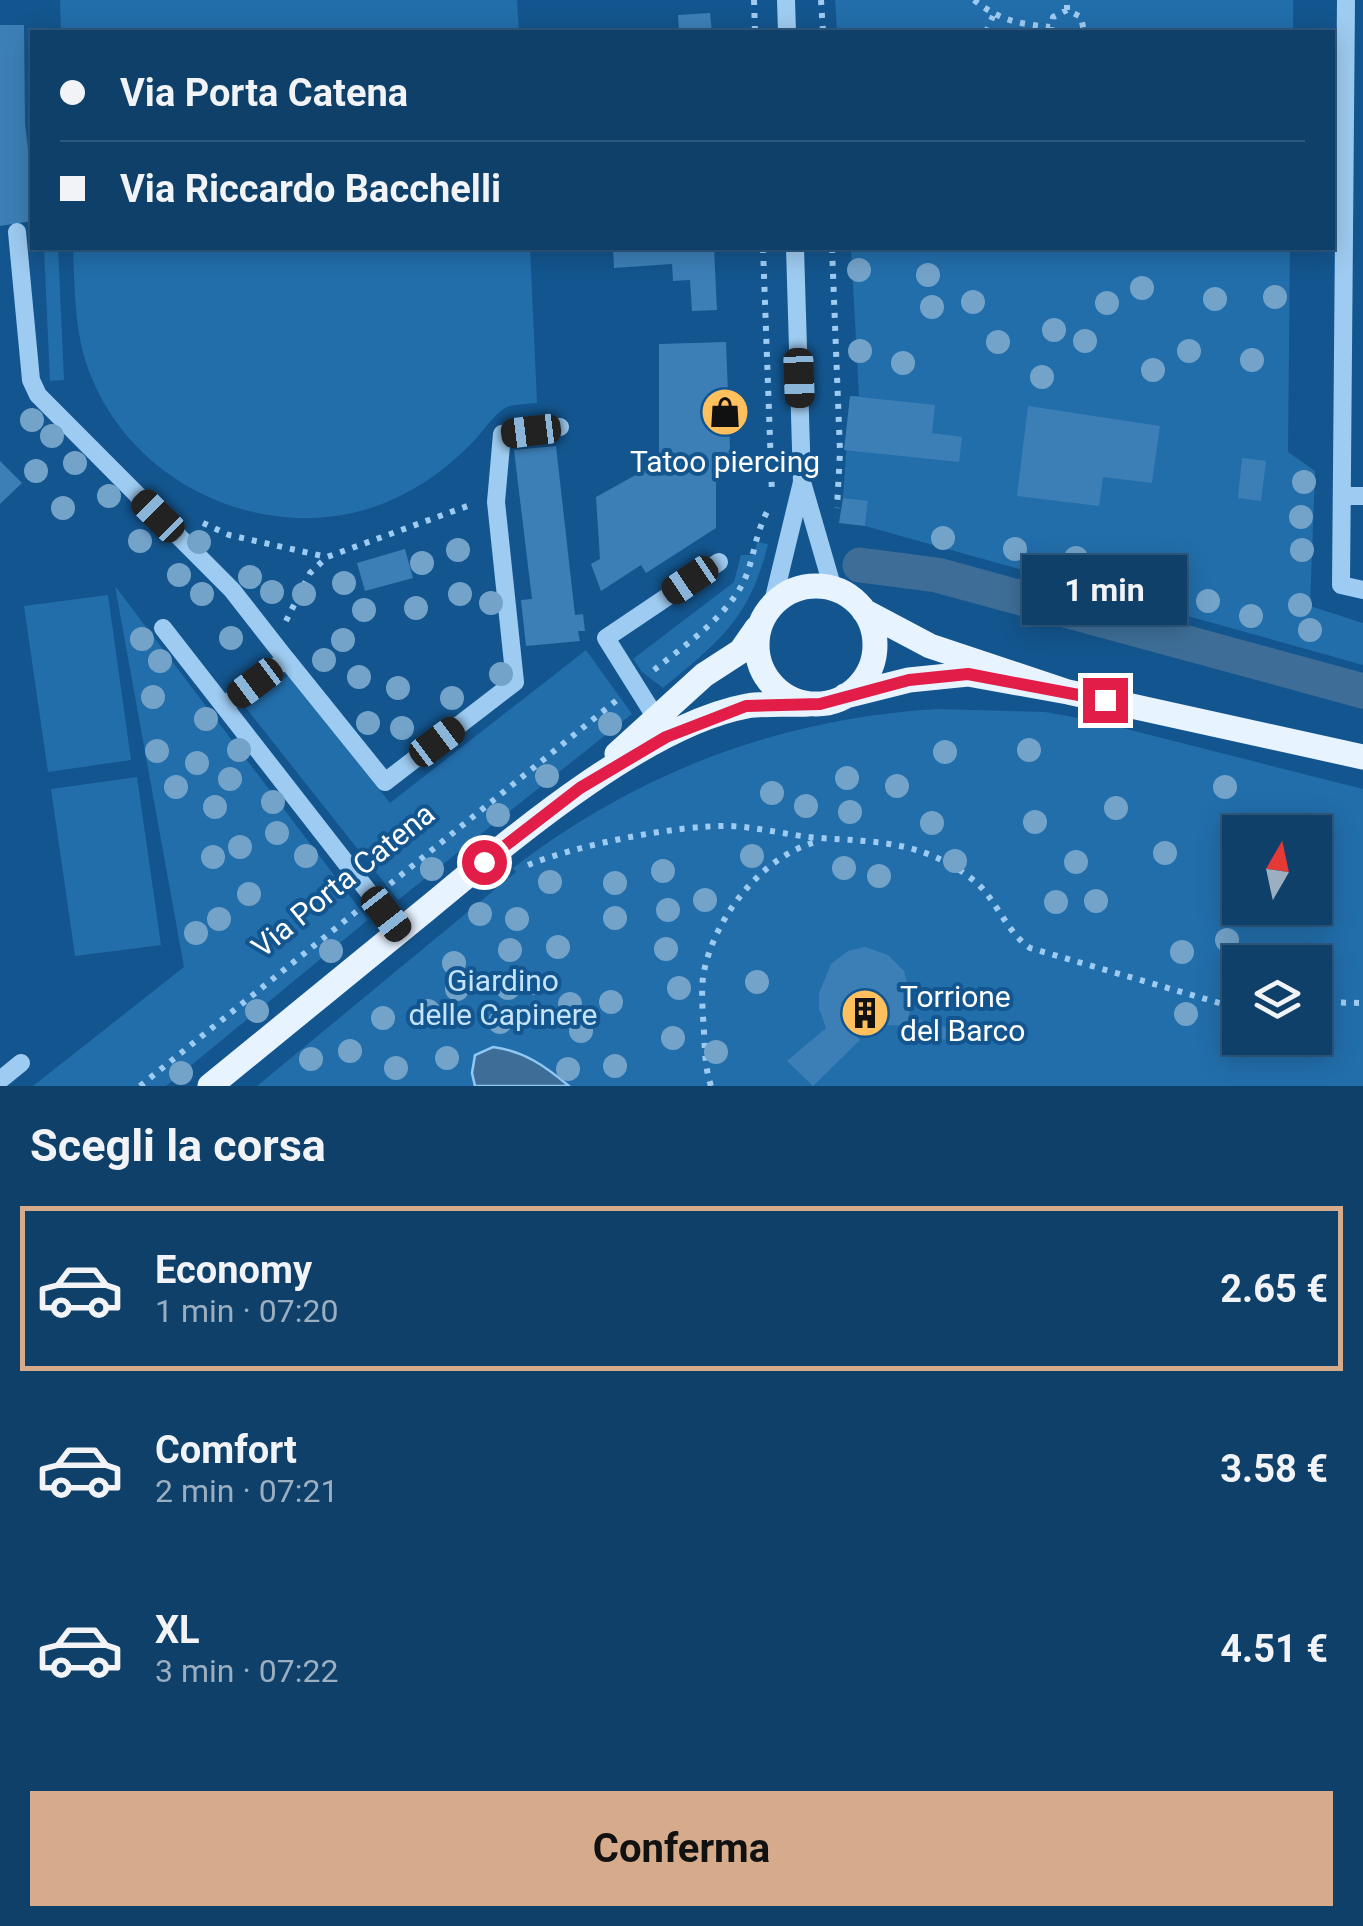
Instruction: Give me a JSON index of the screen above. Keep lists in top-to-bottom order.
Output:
{
  "streets": {
    "path": ["Via Porta Catena"]
  },
  "parks": ["Giardino delle Capinere"],
  "places": {
    "shop": ["Tatoo piercing"],
    "building": ["Torrione del Barco"]
  },
  "north": "top",
  "page": {
    "banner": ["Via Porta Catena", "Via Riccardo Bacchelli"],
    "bubble": "1 min",
    "heading": "Scegli la corsa",
    "list": [
      {
        "name": "Economy",
        "note": "1 min · 07:20",
        "value": "2.65 €"
      },
      {
        "name": "Comfort",
        "note": "2 min · 07:21",
        "value": "3.58 €"
      },
      {
        "name": "XL",
        "note": "3 min · 07:22",
        "value": "4.51 €"
      }
    ],
    "buttons": "Conferma"
  }
}
